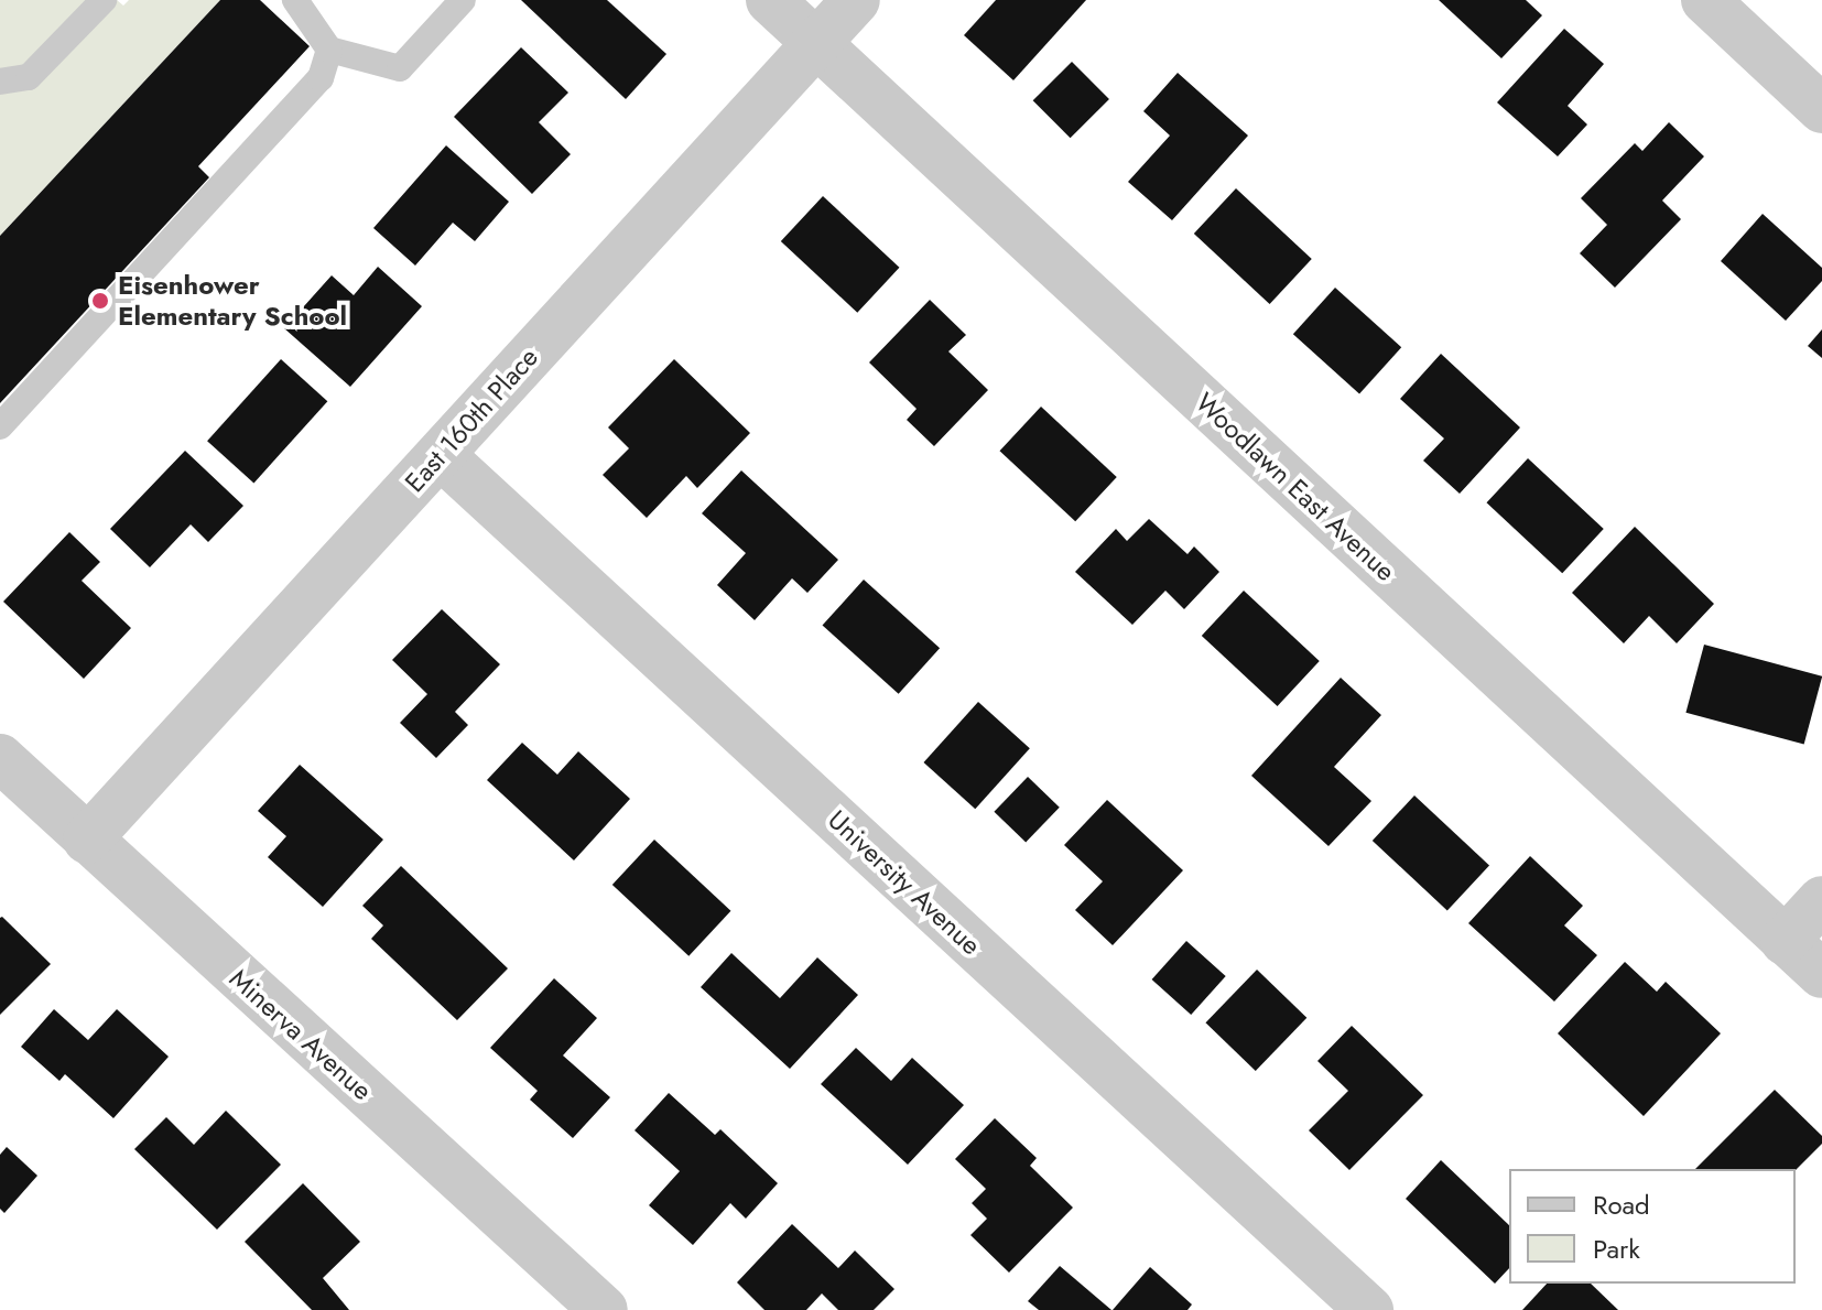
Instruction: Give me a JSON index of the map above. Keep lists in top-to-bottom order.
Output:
{
  "streets": {
    "street": [
      "East 160th Place",
      "Woodlawn East Avenue",
      "University Avenue",
      "Minerva Avenue"
    ]
  },
  "crossings": [
    ["East 160th Place", "Woodlawn East Avenue"],
    ["East 160th Place", "University Avenue"],
    ["East 160th Place", "Minerva Avenue"]
  ],
  "places": ["Eisenhower Elementary School"],
  "legend": ["Road", "Park"]
}
